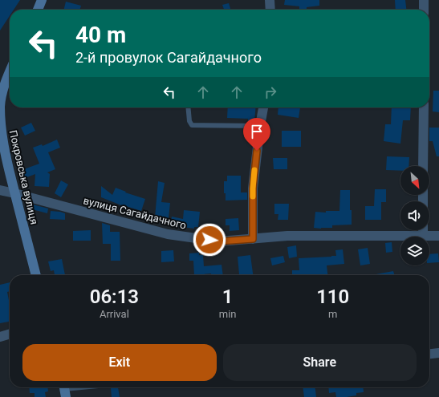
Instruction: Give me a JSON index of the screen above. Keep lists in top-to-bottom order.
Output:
{
  "streets": {
    "street": ["Покровська вулиця", "вулиця Сагайдачного"]
  },
  "crossings": [
    ["Покровська вулиця", "вулиця Сагайдачного"]
  ],
  "north": "bottom right",
  "page": {
    "turn": ["40 m", "2-й провулок Сагайдачного"],
    "eta": [
      "06:13",
      "Arrival",
      "1",
      "min",
      "110",
      "m"
    ],
    "buttons": ["Exit", "Share"]
  }
}
